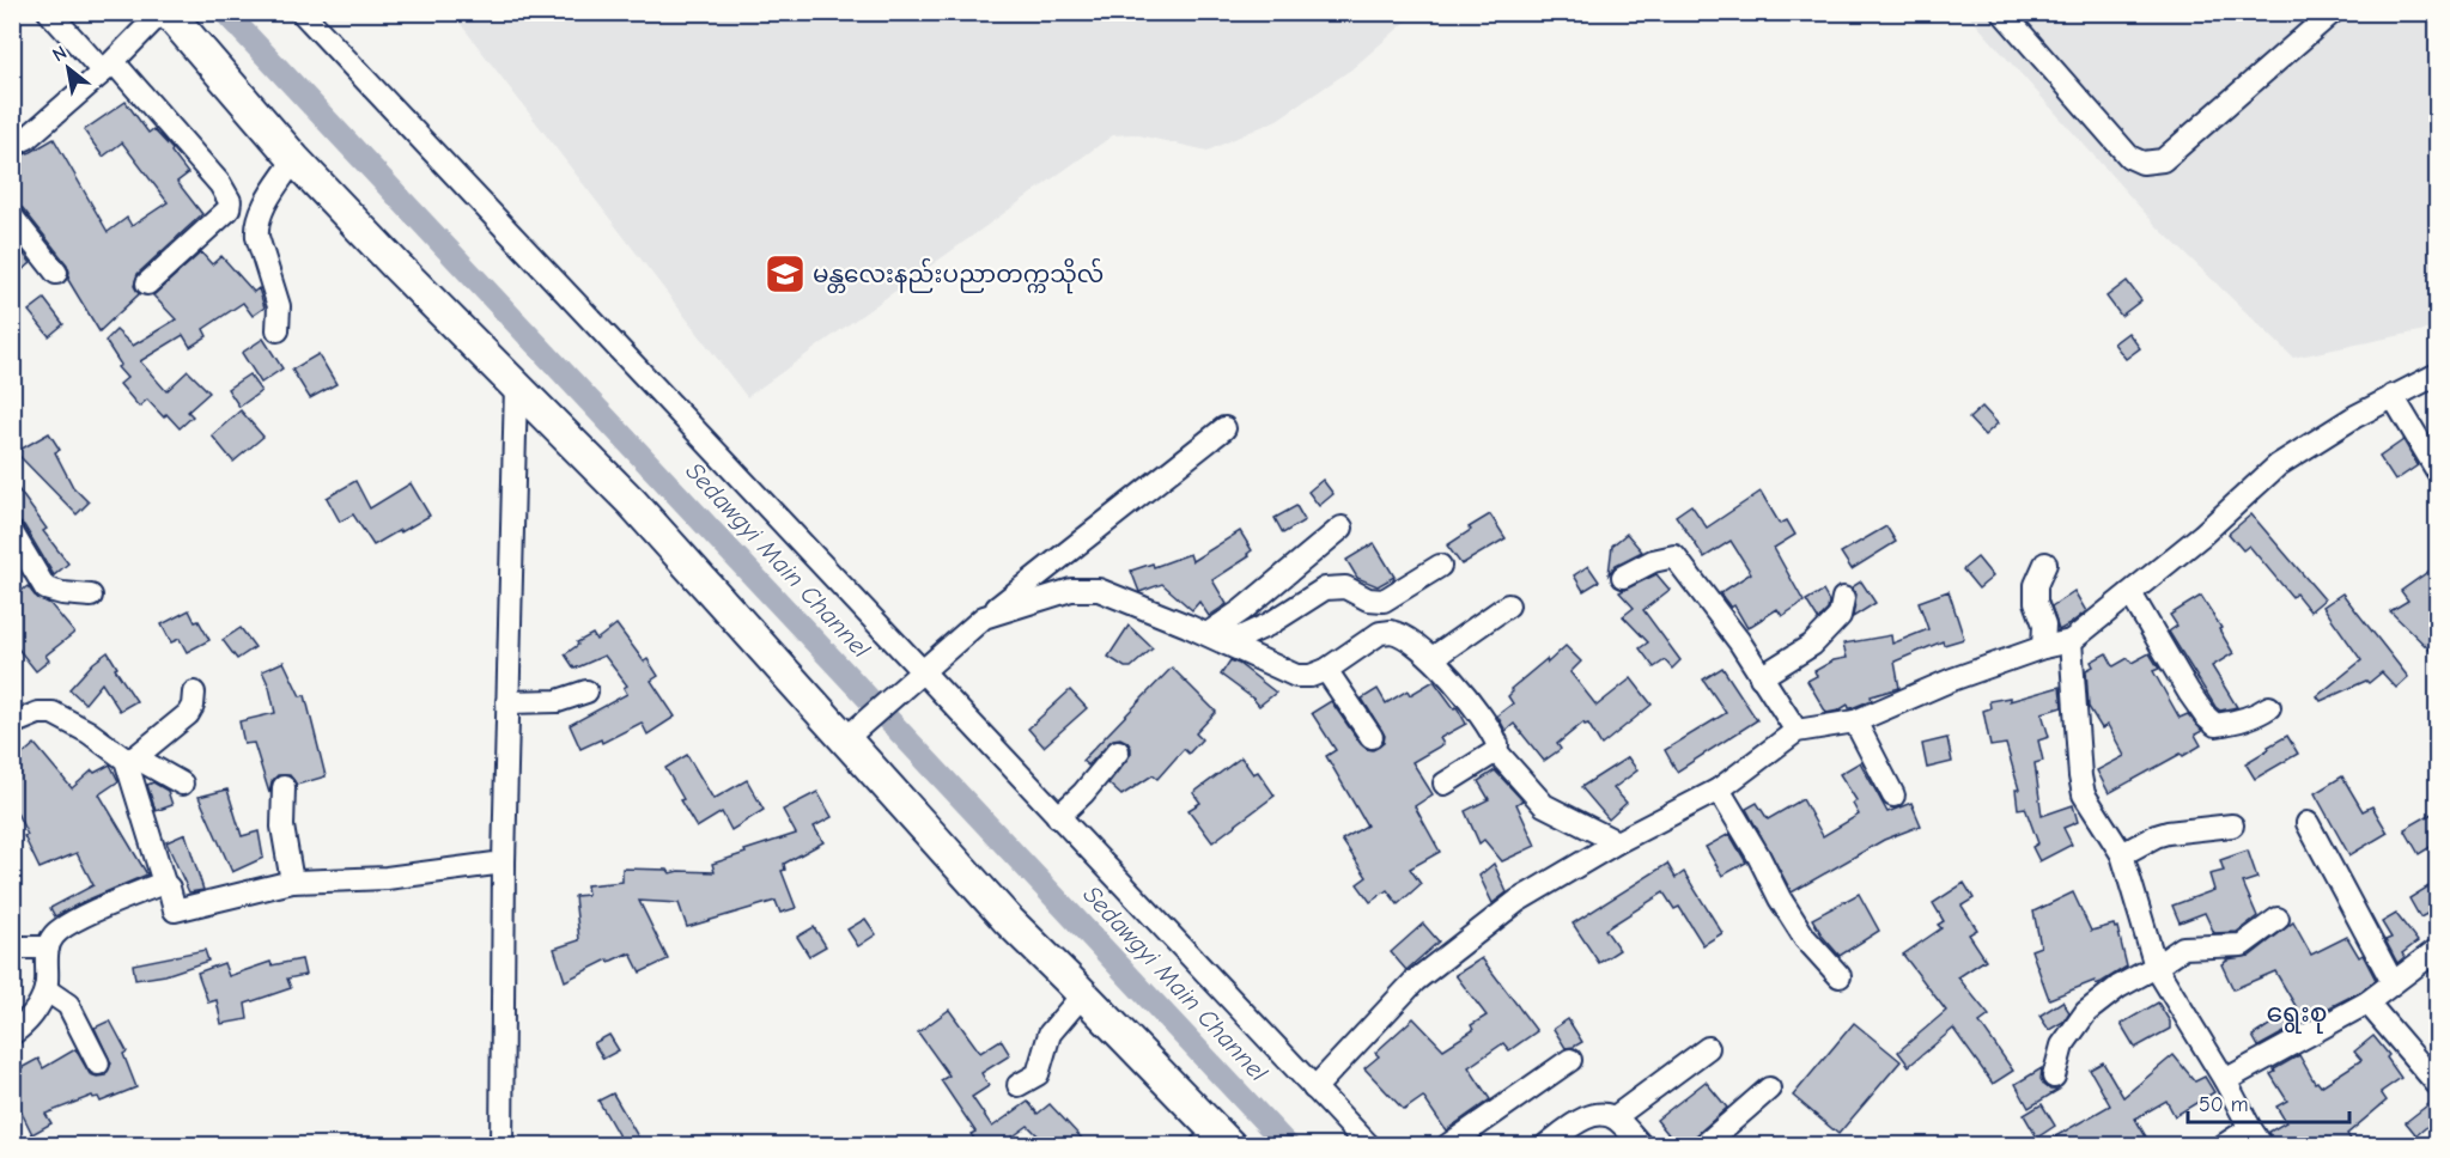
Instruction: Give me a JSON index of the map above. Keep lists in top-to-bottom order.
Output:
{
  "districts": ["ရွေးစု"],
  "water": ["Sedawgyi Main Channel"],
  "places": {
    "school or university": ["မန္တလေးနည်းပညာတက္ကသိုလ်"]
  },
  "scale_bar": "50 m",
  "north": "top left"
}
